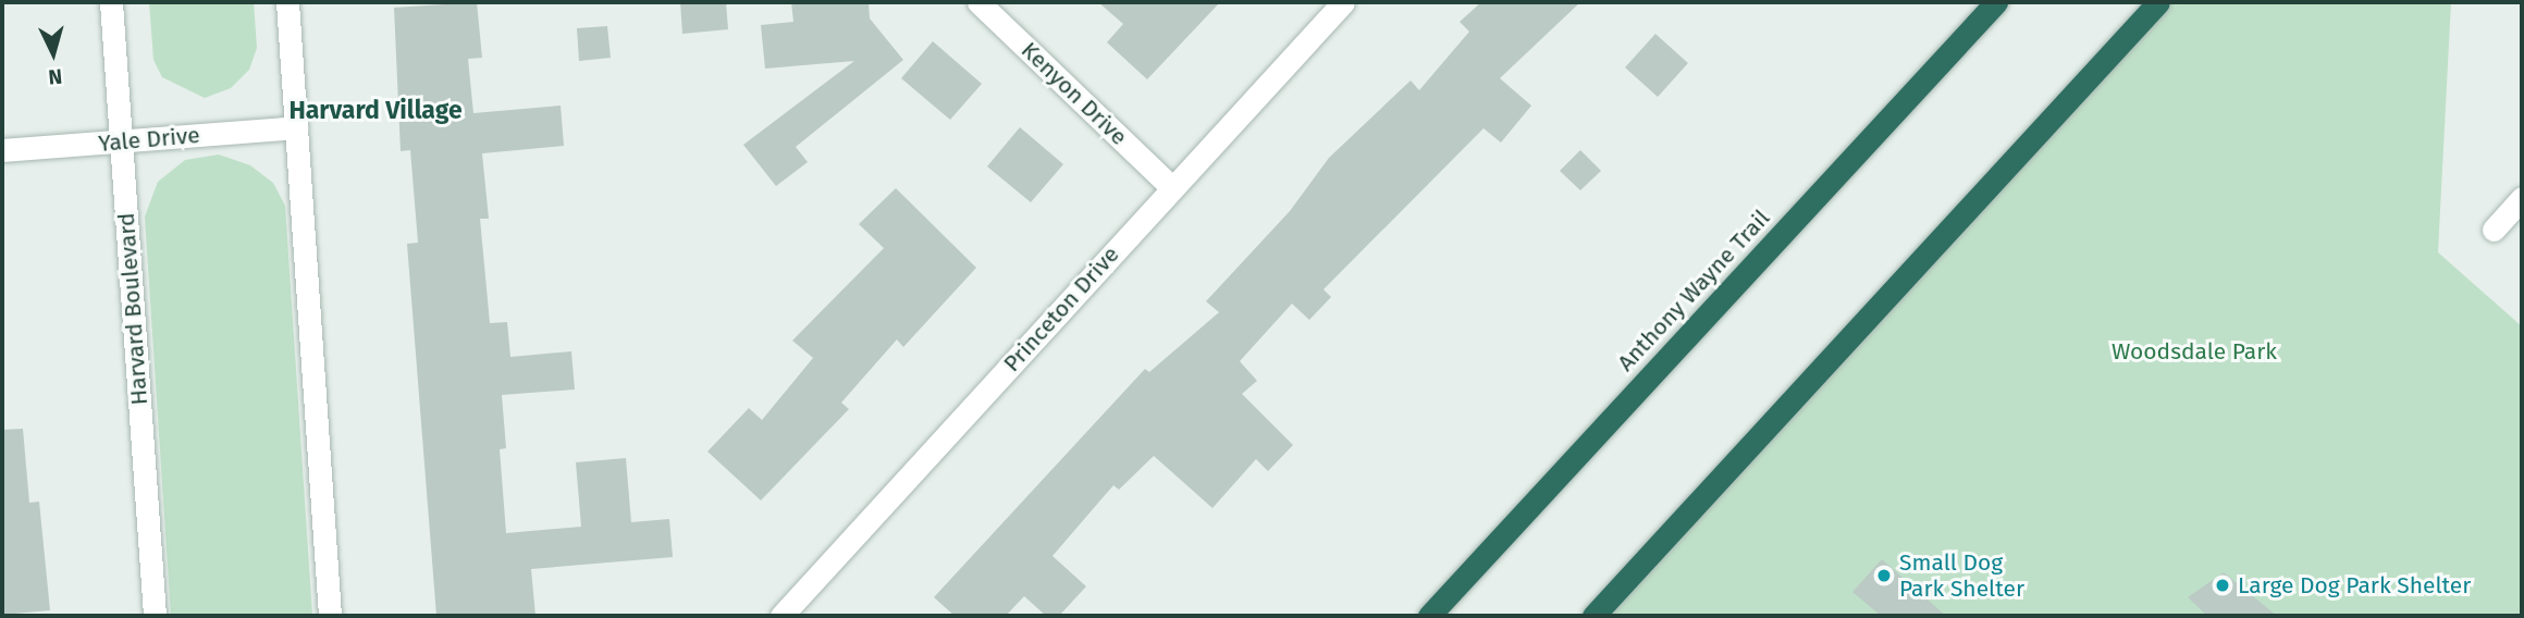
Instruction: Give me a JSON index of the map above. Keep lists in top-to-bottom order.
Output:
{
  "streets": {
    "highway": ["Anthony Wayne Trail"],
    "street": [
      "Kenyon Drive",
      "Yale Drive",
      "Harvard Boulevard",
      "Princeton Drive"
    ]
  },
  "crossings": [
    ["Kenyon Drive", "Princeton Drive"],
    ["Yale Drive", "Harvard Boulevard"]
  ],
  "districts": ["Harvard Village"],
  "parks": ["Woodsdale Park"],
  "places": ["Small Dog Park Shelter", "Large Dog Park Shelter"],
  "north": "bottom"
}
